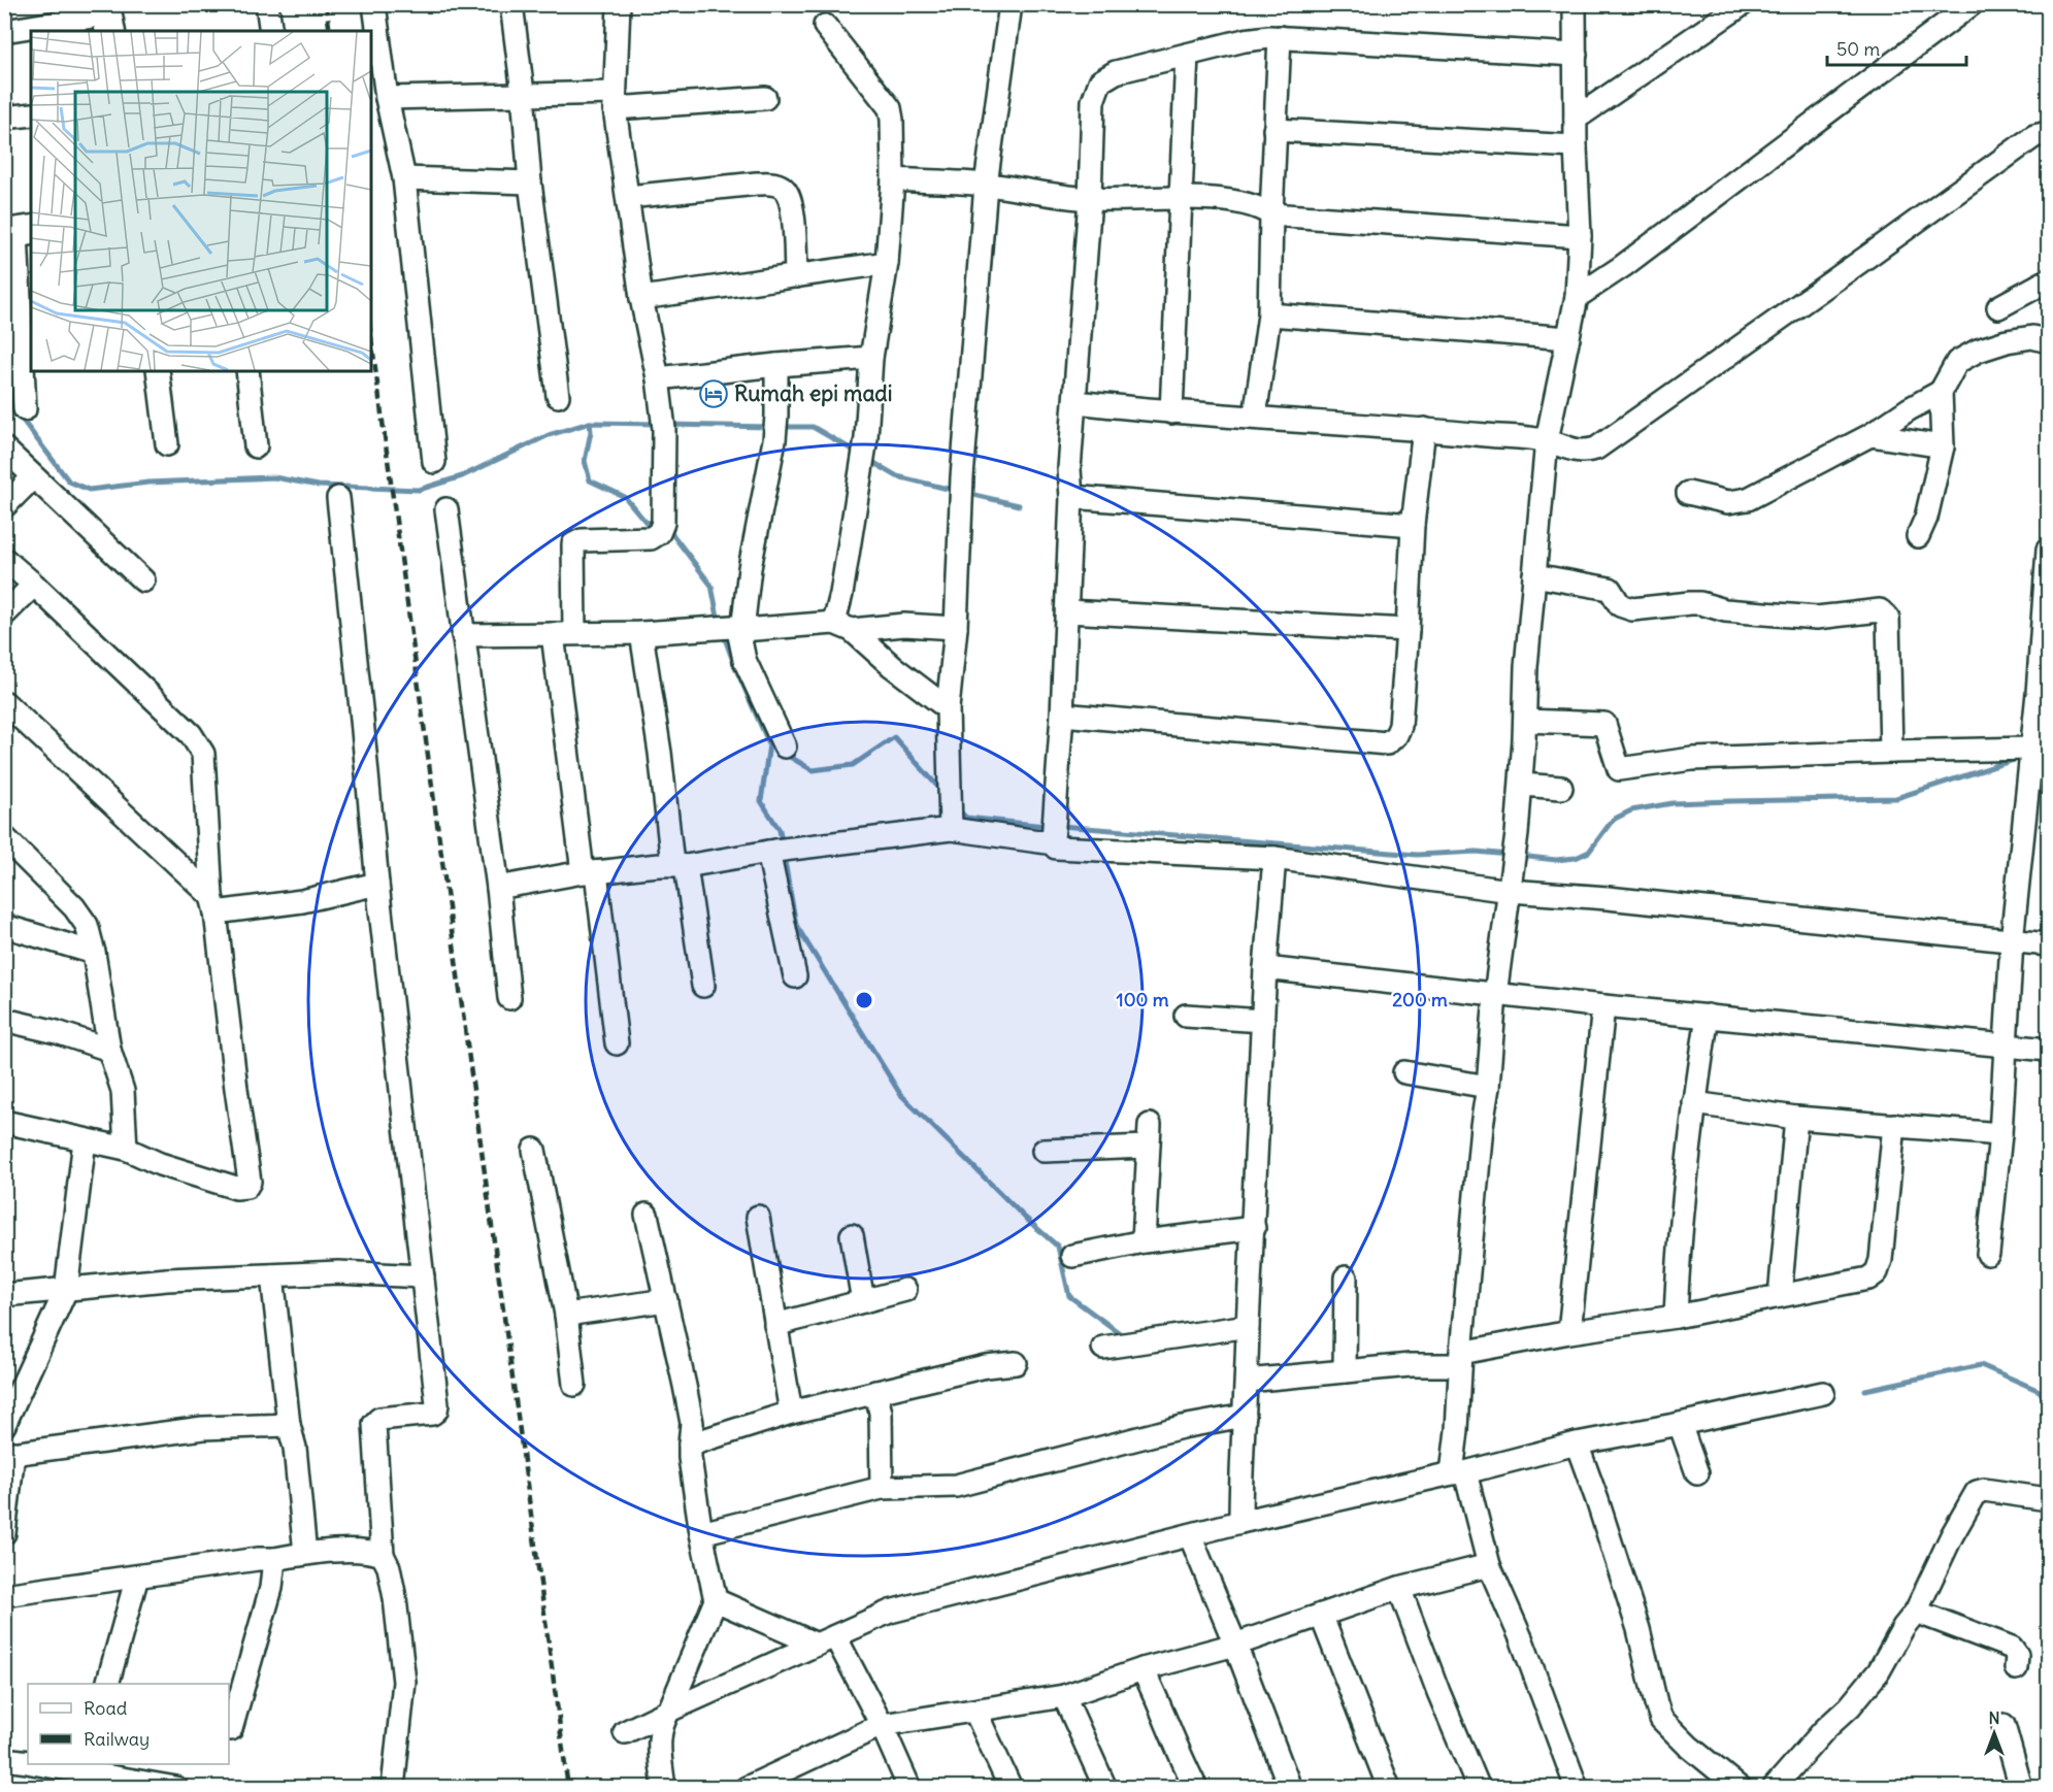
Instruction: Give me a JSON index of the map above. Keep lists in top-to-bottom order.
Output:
{
  "places": {
    "hotel": ["Rumah epi madi"]
  },
  "legend": ["Road", "Railway"],
  "scale_bar": "50 m",
  "north": "top",
  "rings": ["100 m", "200 m"]
}
